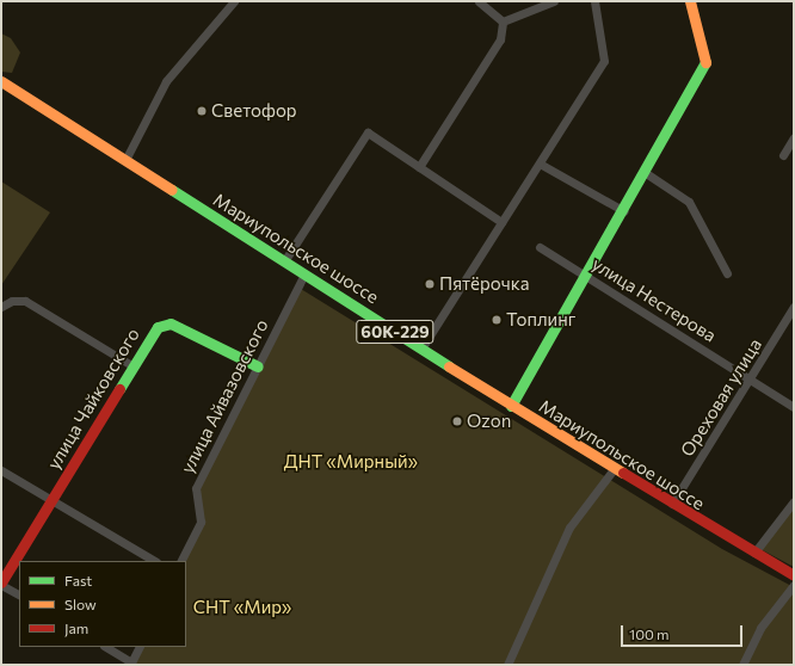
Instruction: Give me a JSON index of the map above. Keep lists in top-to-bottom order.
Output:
{
  "streets": {
    "main road": ["Мариупольское шоссе", "60К-229", "улица Чайковского"],
    "street": ["улица Нестерова", "улица Айвазовского", "Ореховая улица"]
  },
  "crossings": [
    ["Мариупольское шоссе", "улица Айвазовского"],
    ["Мариупольское шоссе", "Ореховая улица"],
    ["улица Нестерова", "Ореховая улица"],
    ["улица Айвазовского", "улица Чайковского"]
  ],
  "parks": ["ДНТ «Мирный»", "СНТ «Мир»"],
  "places": [
    "Светофор",
    "Пятёрочка",
    "Топлинг",
    "Ozon"
  ],
  "legend": ["Fast", "Slow", "Jam"],
  "scale_bar": "100 m"
}
